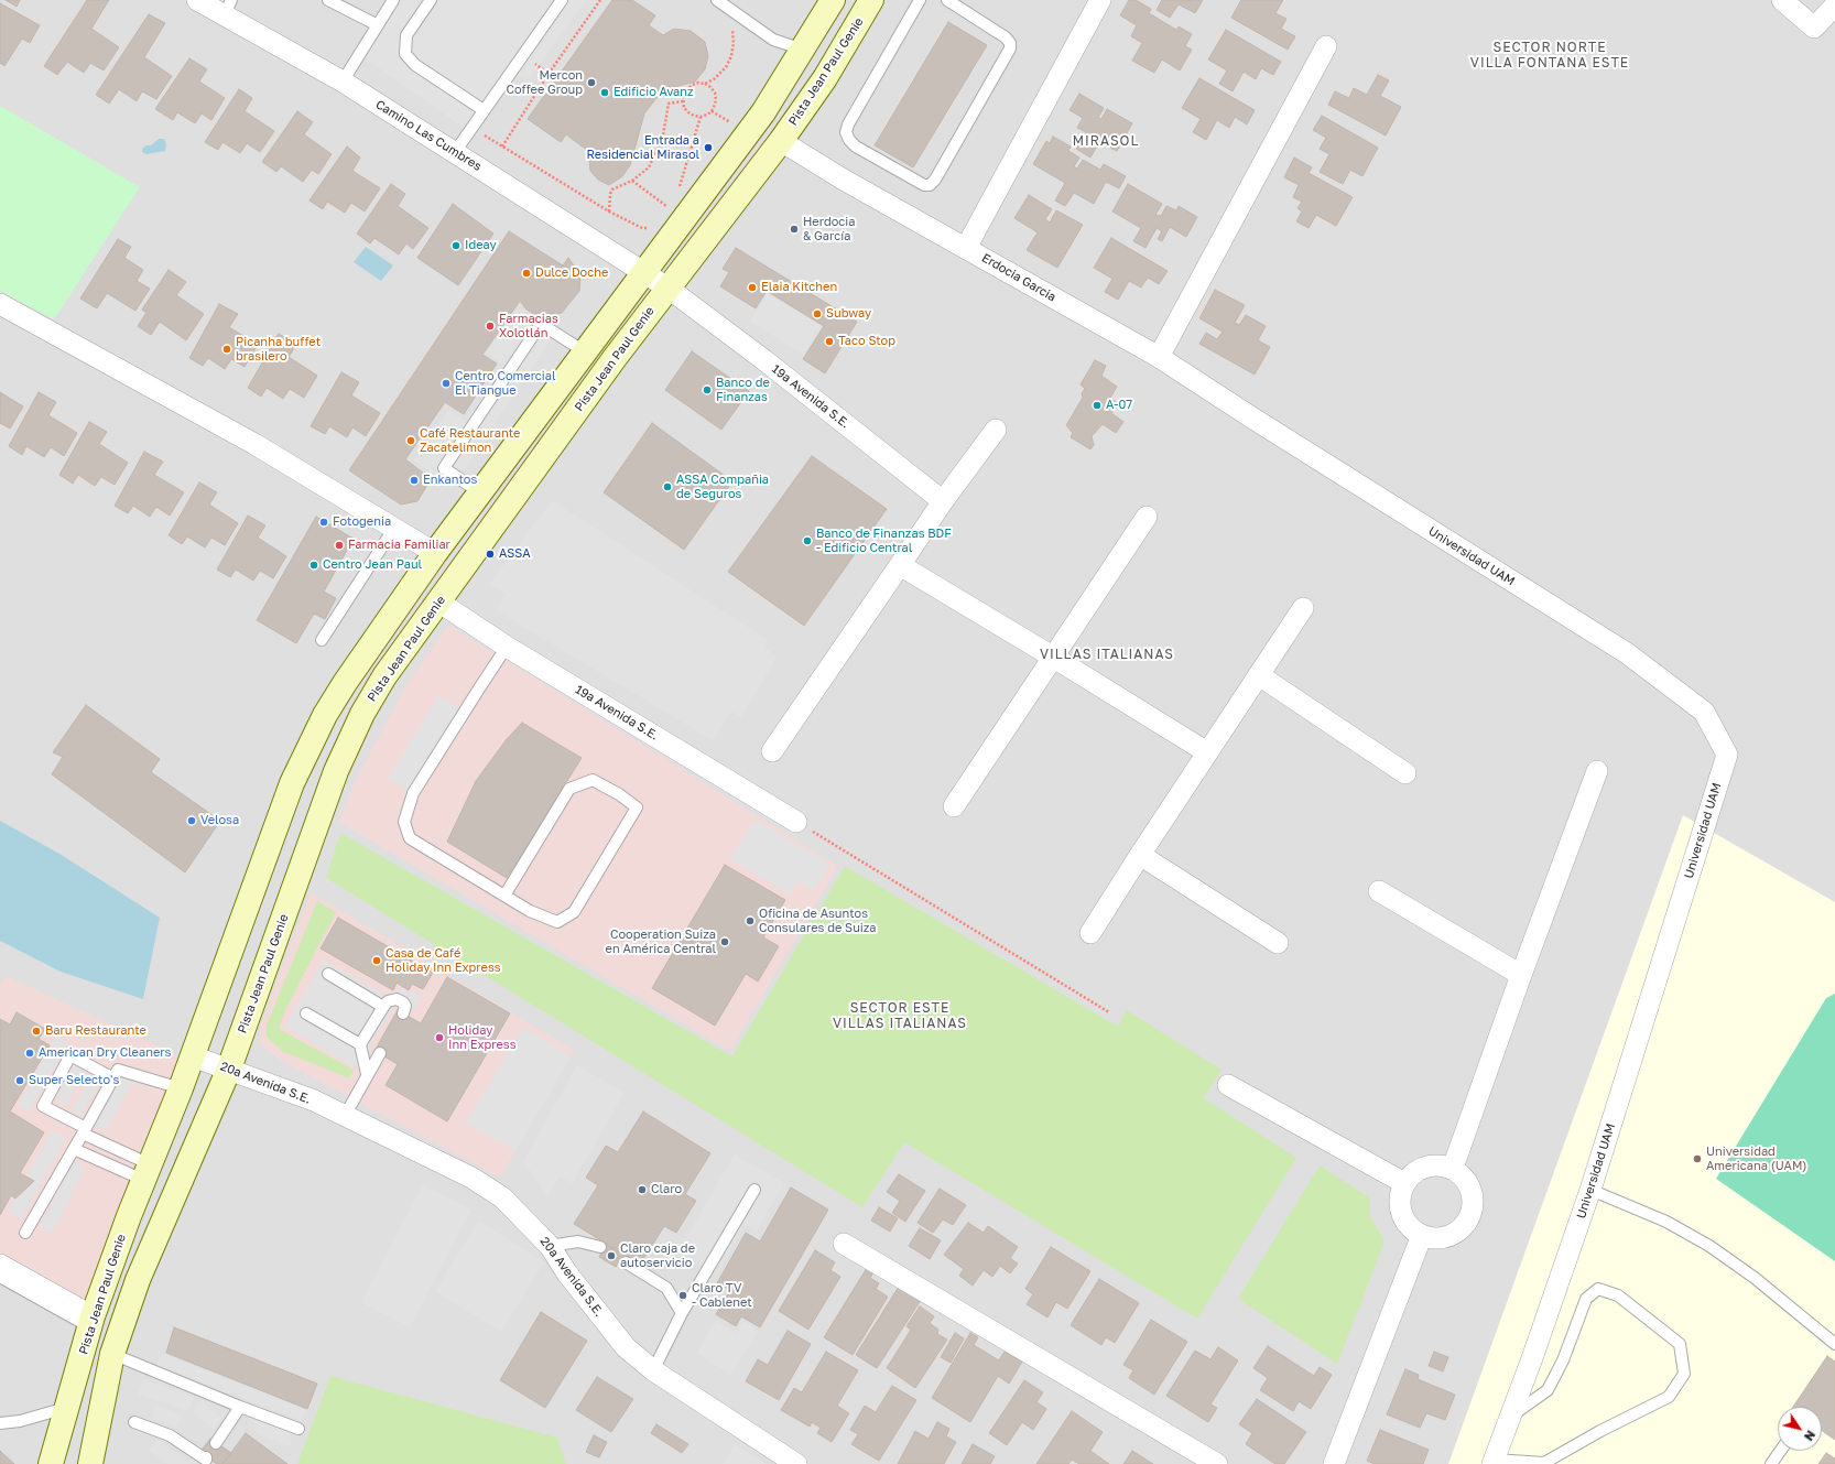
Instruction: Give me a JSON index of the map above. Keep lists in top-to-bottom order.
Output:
{
  "streets": {
    "main road": ["Pista Jean Paul Genie"],
    "street": [
      "Camino Las Cumbres",
      "Erdocia Garcia",
      "19a Avenida S.E.",
      "Universidad UAM",
      "20a Avenida S.E."
    ]
  },
  "crossings": [
    ["Pista Jean Paul Genie", "Camino Las Cumbres"],
    ["Pista Jean Paul Genie", "Erdocia Garcia"],
    ["Pista Jean Paul Genie", "19a Avenida S.E."],
    ["Pista Jean Paul Genie", "20a Avenida S.E."],
    ["Camino Las Cumbres", "19a Avenida S.E."],
    ["Erdocia Garcia", "Universidad UAM"]
  ],
  "districts": [
    "SECTOR NORTE VILLA FONTANA ESTE",
    "MIRASOL",
    "VILLAS ITALIANAS",
    "SECTOR ESTE VILLAS ITALIANAS"
  ],
  "places": [
    "Mercon Coffee Group",
    "Edificio Avanz",
    "Entrada a Residencial Mirasol",
    "Herdocia & García",
    "Ideay",
    "Dulce Doche",
    "Elaia Kitchen",
    "Subway",
    "Farmacias Xolotlán",
    "Taco Stop",
    "Picanha buffet brasilero",
    "Centro Comercial El Tiangue",
    "Banco de Finanzas",
    "A-07",
    "Café Restaurante Zacatelimon",
    "Enkantos",
    "ASSA Compañia de Seguros",
    "Fotogenia",
    "Banco de Finanzas BDF - Edificio Central",
    "Farmacia Familiar",
    "ASSA",
    "Centro Jean Paul",
    "Velosa",
    "Oficina de Asuntos Consulares de Suiza",
    "Cooperation Suiza en América Central",
    "Casa de Café Holiday Inn Express",
    "Baru Restaurante",
    "Holiday Inn Express",
    "American Dry Cleaners",
    "Super Selecto's",
    "Universidad Americana (UAM)",
    "Claro",
    "Claro caja de autoservicio",
    "Claro TV - Cablenet"
  ],
  "north": "bottom right"
}
